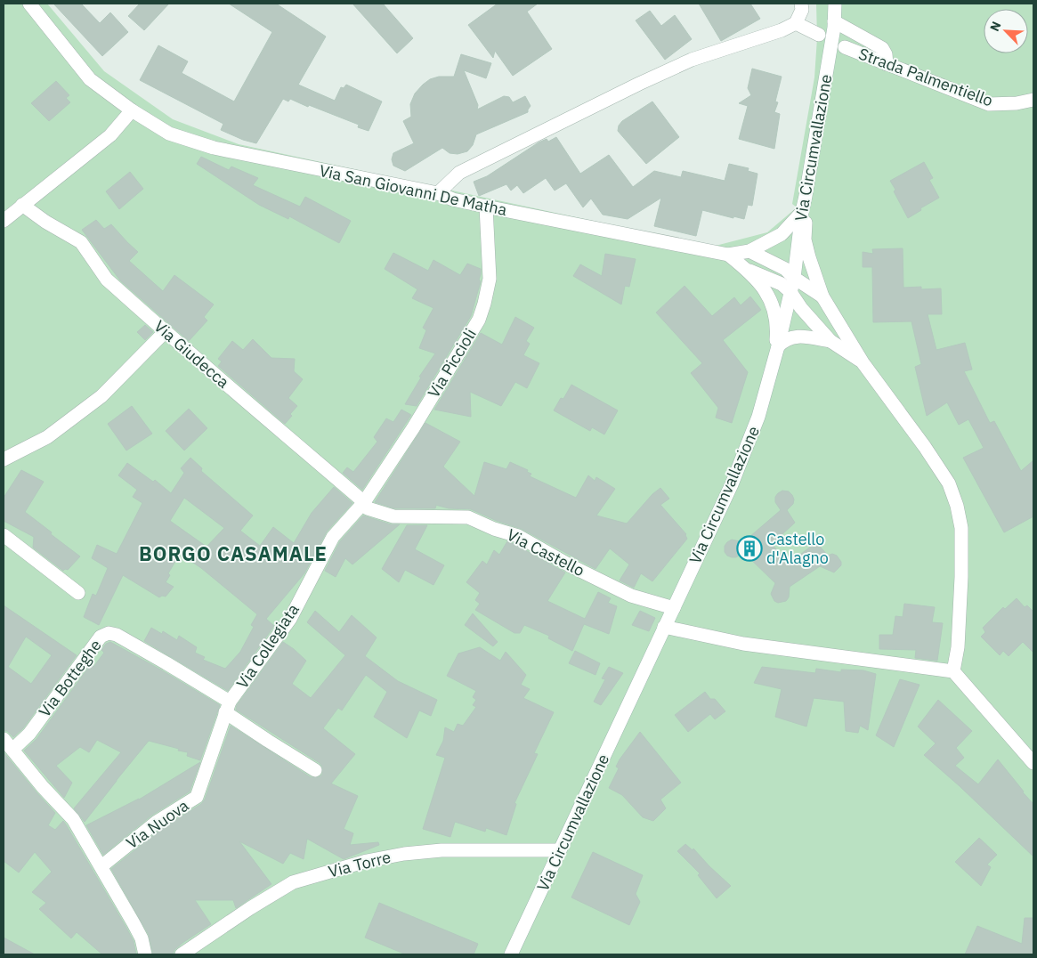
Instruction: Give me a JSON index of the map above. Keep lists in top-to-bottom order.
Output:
{
  "streets": {
    "street": [
      "Strada Palmentiello",
      "Via Circumvallazione",
      "Via San Giovanni De Matha",
      "Via Giudecca",
      "Via Piccioli",
      "Via Castello",
      "Via Collegiata",
      "Via Botteghe",
      "Via Nuova",
      "Via Torre"
    ]
  },
  "crossings": [
    ["Via Circumvallazione", "Via San Giovanni De Matha"],
    ["Via Circumvallazione", "Via Castello"],
    ["Via Circumvallazione", "Via Torre"],
    ["Via San Giovanni De Matha", "Via Piccioli"],
    ["Via Giudecca", "Via Piccioli"],
    ["Via Giudecca", "Via Castello"],
    ["Via Giudecca", "Via Collegiata"],
    ["Via Piccioli", "Via Castello"],
    ["Via Piccioli", "Via Collegiata"],
    ["Via Castello", "Via Collegiata"],
    ["Via Collegiata", "Via Botteghe"],
    ["Via Collegiata", "Via Nuova"],
    ["Via Botteghe", "Via Nuova"]
  ],
  "districts": ["BORGO CASAMALE"],
  "places": {
    "building": ["Castello d'Alagno"]
  },
  "north": "top left"
}
